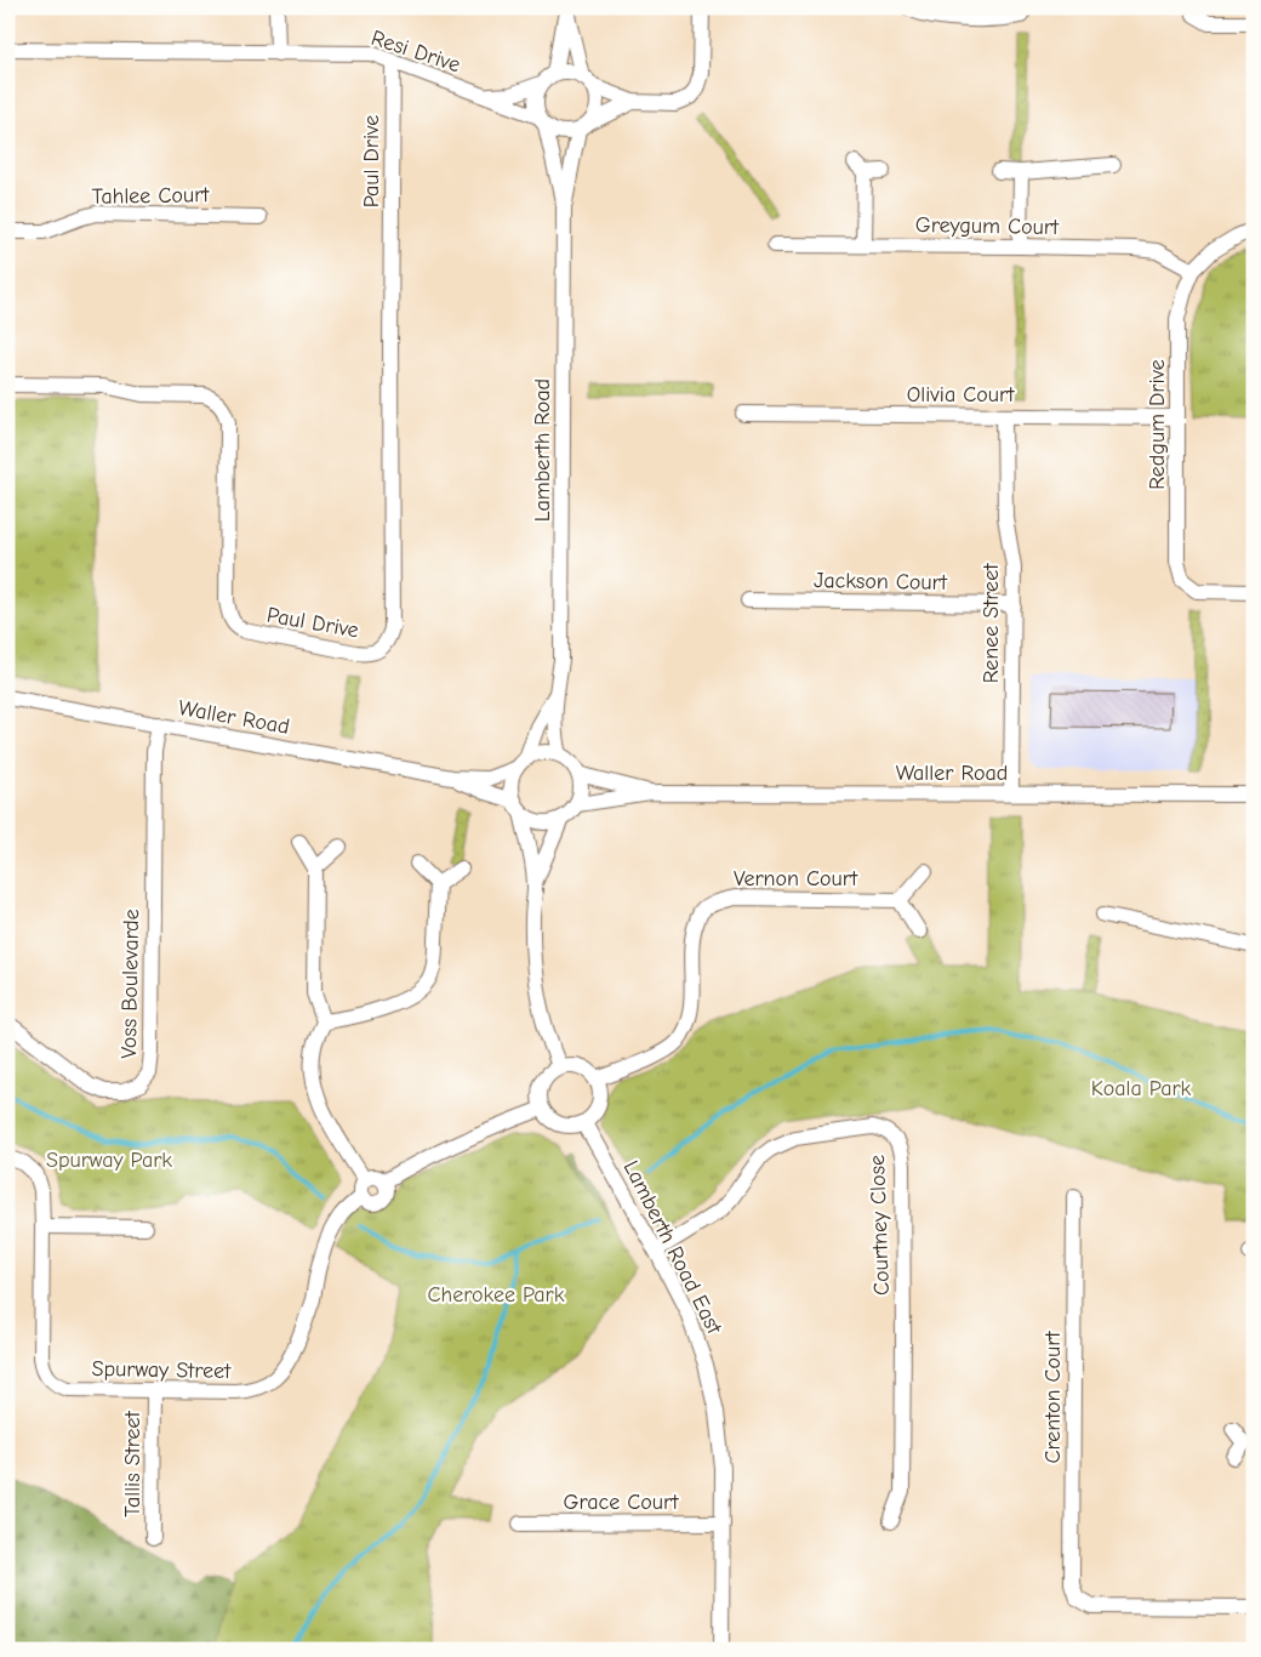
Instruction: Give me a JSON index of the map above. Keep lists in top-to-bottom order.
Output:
{
  "streets": {
    "street": [
      "Resi Drive",
      "Paul Drive",
      "Tahlee Court",
      "Greygum Court",
      "Olivia Court",
      "Redgum Drive",
      "Lamberth Road",
      "Jackson Court",
      "Renee Street",
      "Waller Road",
      "Vernon Court",
      "Voss Boulevarde",
      "Courtney Close",
      "Lamberth Road East",
      "Spurway Street",
      "Crenton Court",
      "Tallis Street",
      "Grace Court"
    ]
  },
  "crossings": [
    ["Resi Drive", "Paul Drive"],
    ["Resi Drive", "Lamberth Road"],
    ["Greygum Court", "Redgum Drive"],
    ["Olivia Court", "Redgum Drive"],
    ["Olivia Court", "Renee Street"],
    ["Lamberth Road", "Waller Road"],
    ["Jackson Court", "Renee Street"],
    ["Renee Street", "Waller Road"],
    ["Waller Road", "Voss Boulevarde"],
    ["Vernon Court", "Lamberth Road East"],
    ["Courtney Close", "Lamberth Road East"],
    ["Lamberth Road East", "Grace Court"],
    ["Spurway Street", "Tallis Street"]
  ],
  "parks": ["Koala Park", "Spurway Park", "Cherokee Park"]
}
